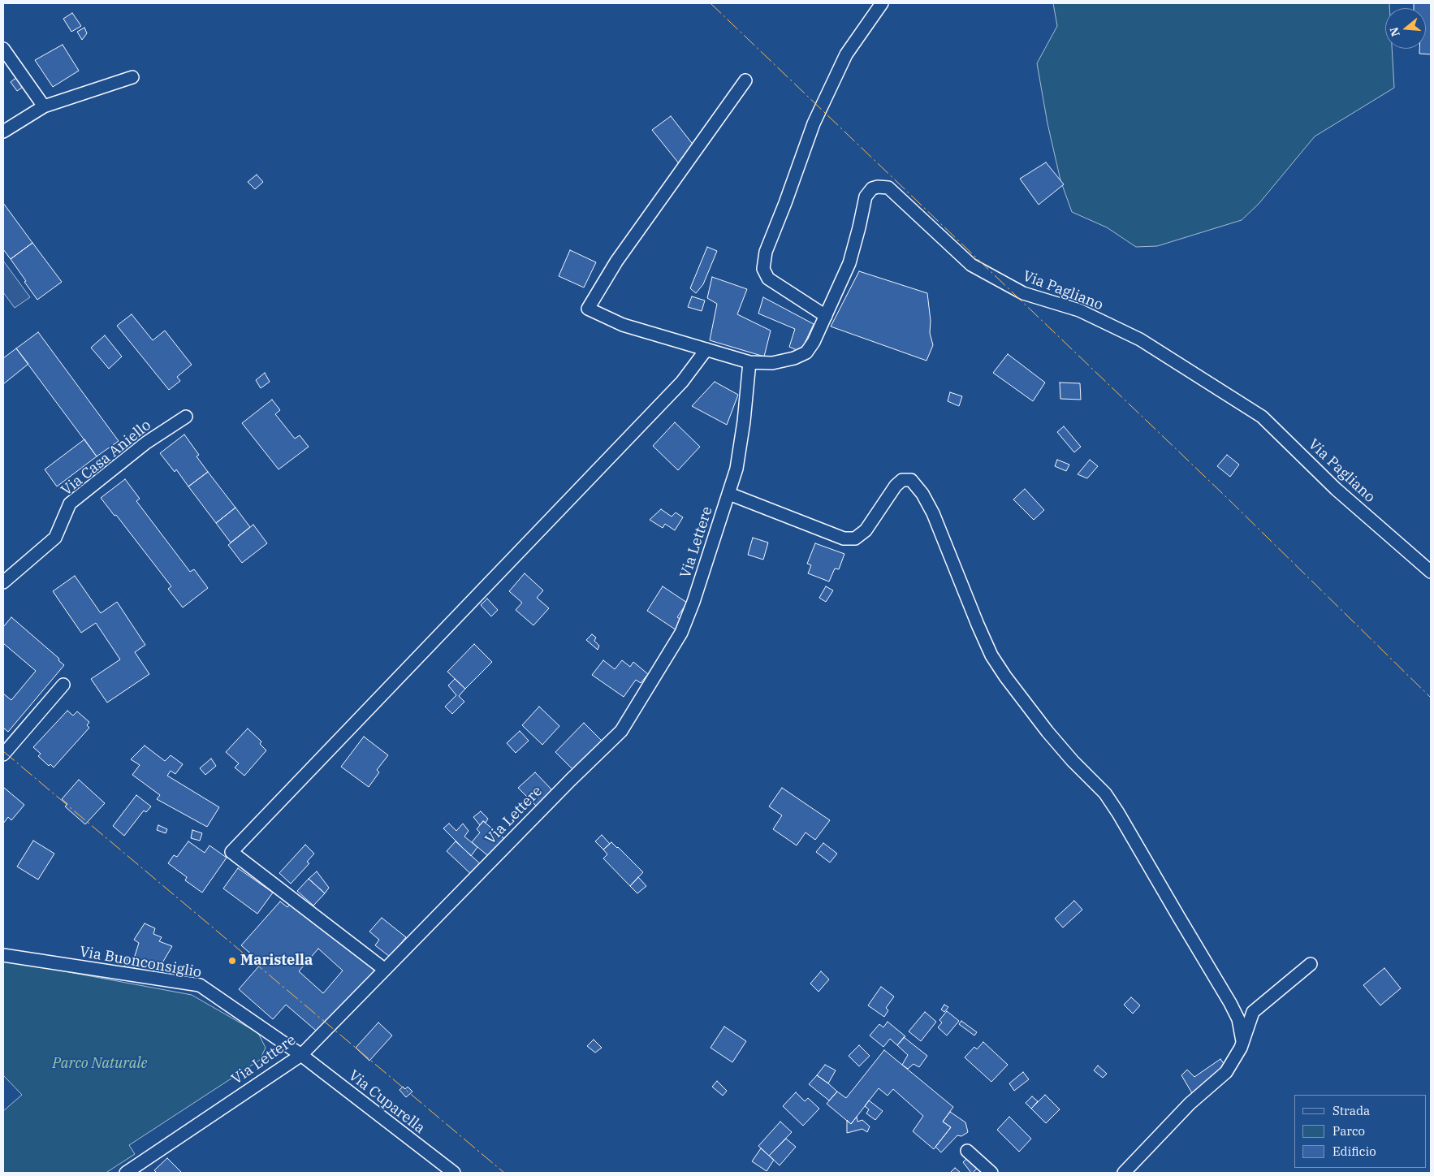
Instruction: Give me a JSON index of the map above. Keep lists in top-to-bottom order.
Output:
{
  "streets": {
    "street": [
      "Via Pagliano",
      "Via Casa Aniello",
      "Via Lettere",
      "Via Buonconsiglio",
      "Via Cuparella"
    ]
  },
  "crossings": [
    ["Via Pagliano", "Via Lettere"],
    ["Via Lettere", "Via Buonconsiglio"],
    ["Via Lettere", "Via Cuparella"],
    ["Via Buonconsiglio", "Via Cuparella"]
  ],
  "parks": ["Parco Naturale"],
  "places": ["Maristella"],
  "legend": ["Strada", "Parco", "Edificio"],
  "north": "left"
}
